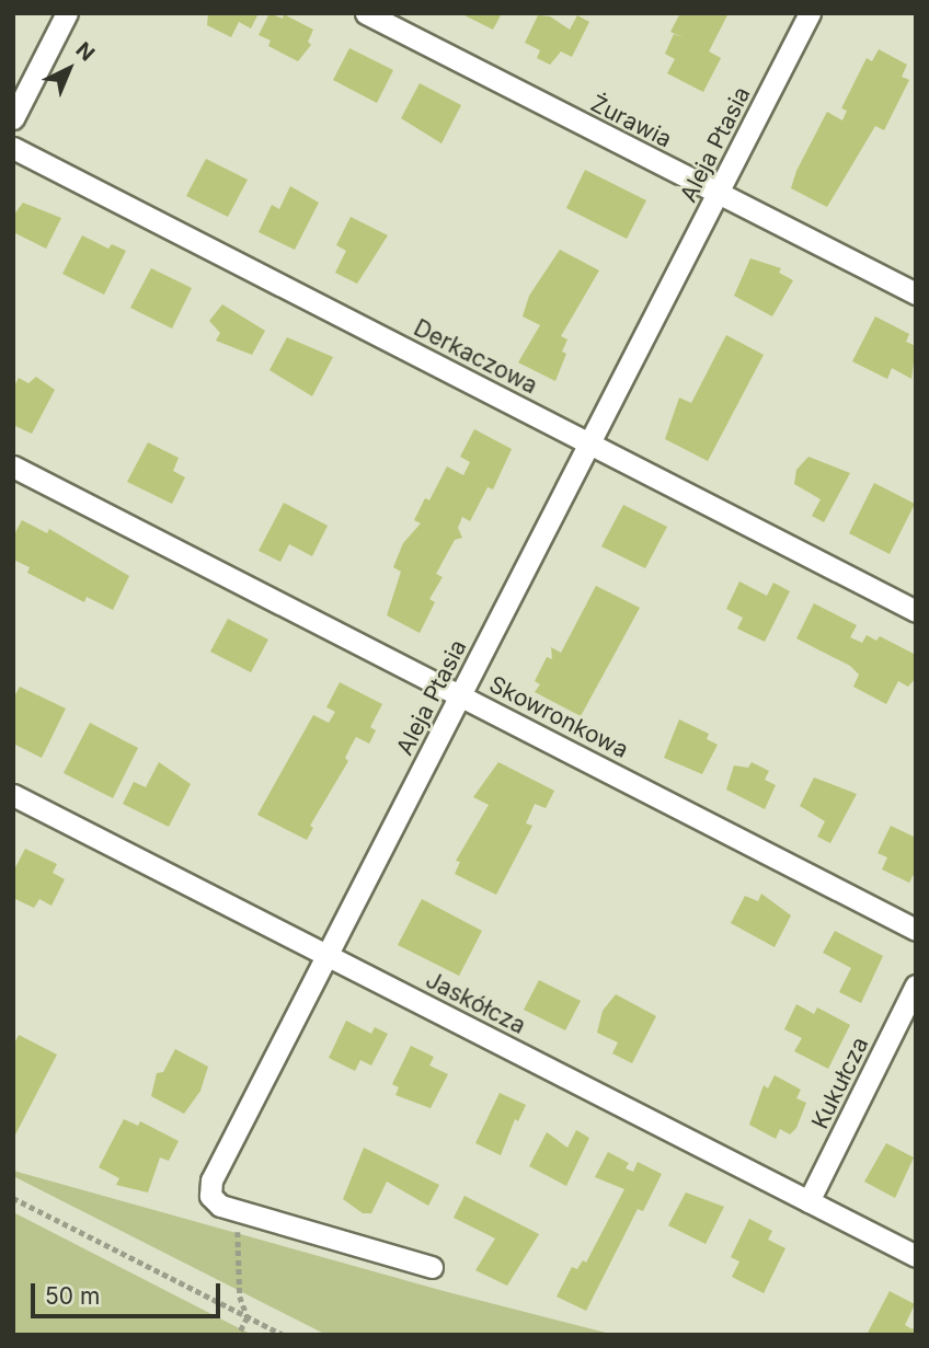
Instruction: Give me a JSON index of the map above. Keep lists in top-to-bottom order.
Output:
{
  "streets": {
    "street": [
      "Żurawia",
      "Aleja Ptasia",
      "Derkaczowa",
      "Skowronkowa",
      "Jaskółcza",
      "Kukułcza"
    ]
  },
  "crossings": [
    ["Żurawia", "Aleja Ptasia"],
    ["Aleja Ptasia", "Derkaczowa"],
    ["Aleja Ptasia", "Skowronkowa"],
    ["Aleja Ptasia", "Jaskółcza"],
    ["Jaskółcza", "Kukułcza"]
  ],
  "scale_bar": "50 m",
  "north": "top right"
}
